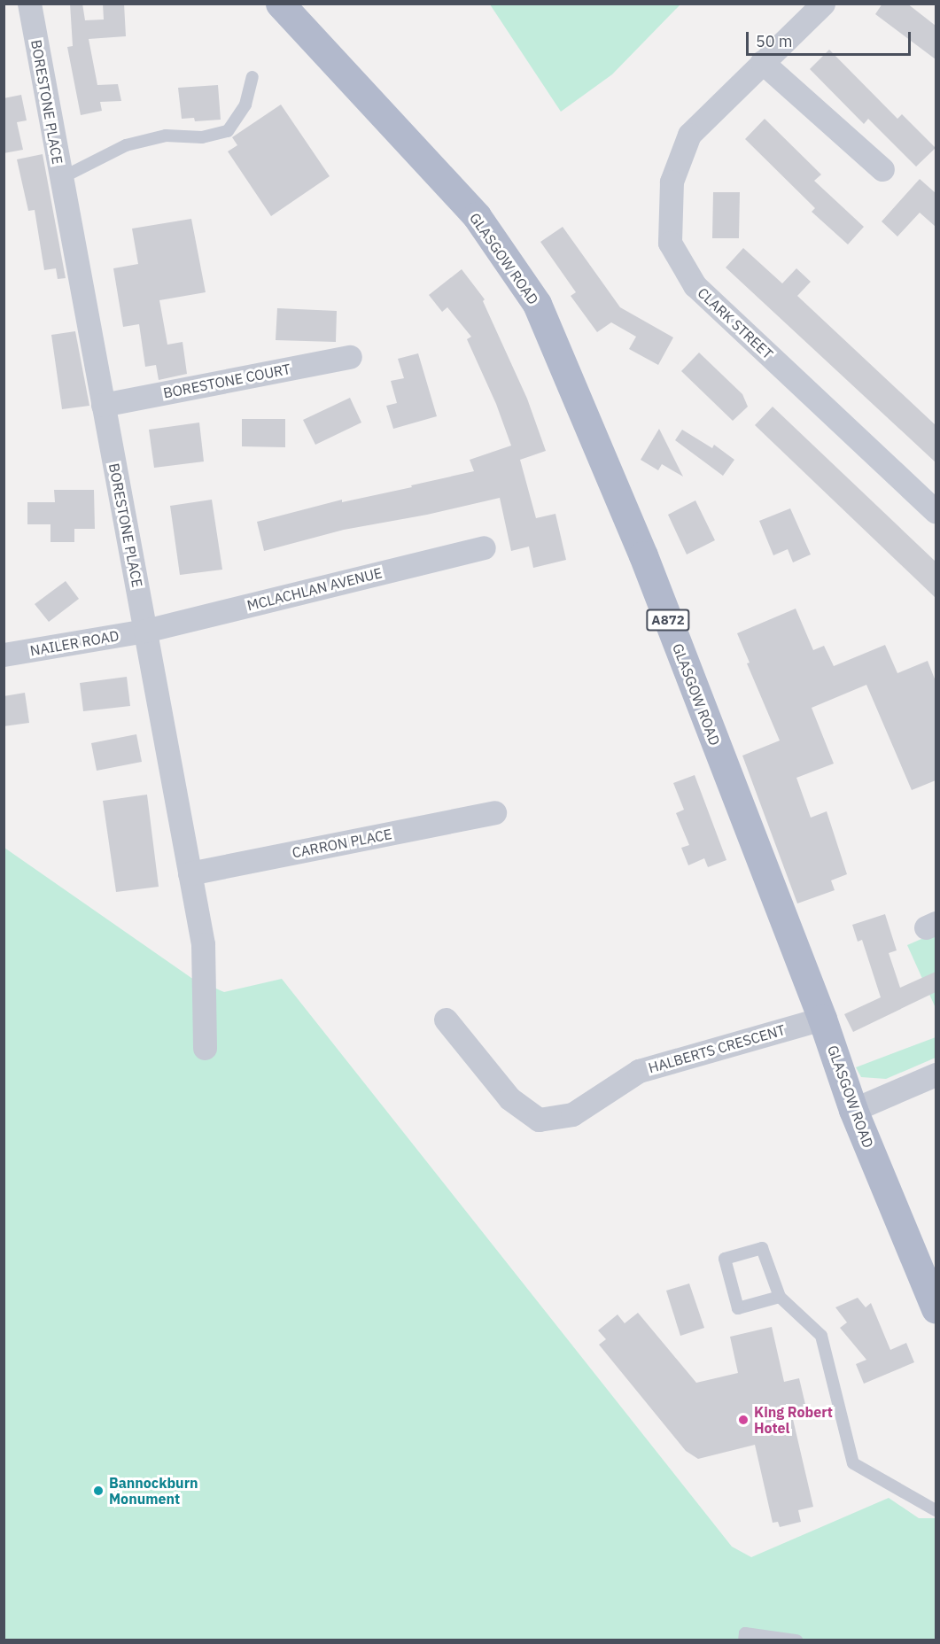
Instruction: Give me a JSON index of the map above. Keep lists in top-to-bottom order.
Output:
{
  "streets": {
    "main road": ["GLASGOW ROAD", "A872"],
    "street": [
      "BORESTONE PLACE",
      "CLARK STREET",
      "BORESTONE COURT",
      "MCLACHLAN AVENUE",
      "NAILER ROAD",
      "CARRON PLACE",
      "HALBERTS CRESCENT"
    ]
  },
  "crossings": [
    ["BORESTONE PLACE", "BORESTONE COURT"],
    ["BORESTONE PLACE", "MCLACHLAN AVENUE"],
    ["BORESTONE PLACE", "NAILER ROAD"],
    ["BORESTONE PLACE", "CARRON PLACE"],
    ["GLASGOW ROAD", "HALBERTS CRESCENT"],
    ["MCLACHLAN AVENUE", "NAILER ROAD"]
  ],
  "places": ["King Robert Hotel", "Bannockburn Monument"],
  "scale_bar": "50 m"
}
